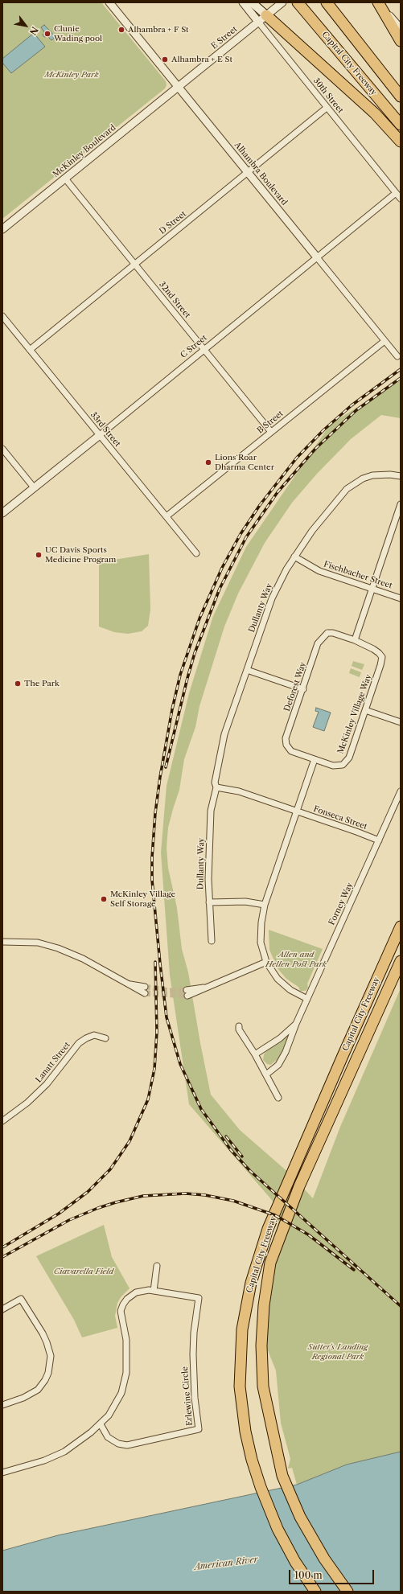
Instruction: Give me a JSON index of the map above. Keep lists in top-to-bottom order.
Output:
{
  "streets": {
    "highway": ["Capital City Freeway"],
    "street": [
      "E Street",
      "30th Street",
      "McKinley Boulevard",
      "Alhambra Boulevard",
      "D Street",
      "32nd Street",
      "C Street",
      "B Street",
      "33rd Street",
      "Fischbacher Street",
      "Dullanty Way",
      "Deforest Way",
      "McKinley Village Way",
      "Fonseca Street",
      "Forney Way",
      "Lanatt Street",
      "Erlewine Circle"
    ]
  },
  "crossings": [
    ["E Street", "30th Street"],
    ["E Street", "McKinley Boulevard"],
    ["E Street", "Alhambra Boulevard"],
    ["30th Street", "D Street"],
    ["30th Street", "C Street"],
    ["McKinley Boulevard", "Alhambra Boulevard"],
    ["McKinley Boulevard", "32nd Street"],
    ["Alhambra Boulevard", "D Street"],
    ["Alhambra Boulevard", "C Street"],
    ["Alhambra Boulevard", "B Street"],
    ["D Street", "32nd Street"],
    ["D Street", "33rd Street"],
    ["32nd Street", "C Street"],
    ["32nd Street", "B Street"],
    ["C Street", "33rd Street"],
    ["B Street", "33rd Street"],
    ["Fischbacher Street", "Dullanty Way"],
    ["Deforest Way", "McKinley Village Way"],
    ["Fonseca Street", "Forney Way"]
  ],
  "water": ["American River"],
  "parks": [
    "McKinley Park",
    "Allen and Hellen Post Park",
    "Ciavarella Field",
    "Sutter's Landing Regional Park"
  ],
  "places": [
    "Alhambra + F St",
    "Clunie Wading pool",
    "Alhambra + E St",
    "Lions Roar Dharma Center",
    "UC Davis Sports Medicine Program",
    "The Park",
    "McKinley Village Self Storage"
  ],
  "scale_bar": "100 m",
  "north": "bottom right"
}
